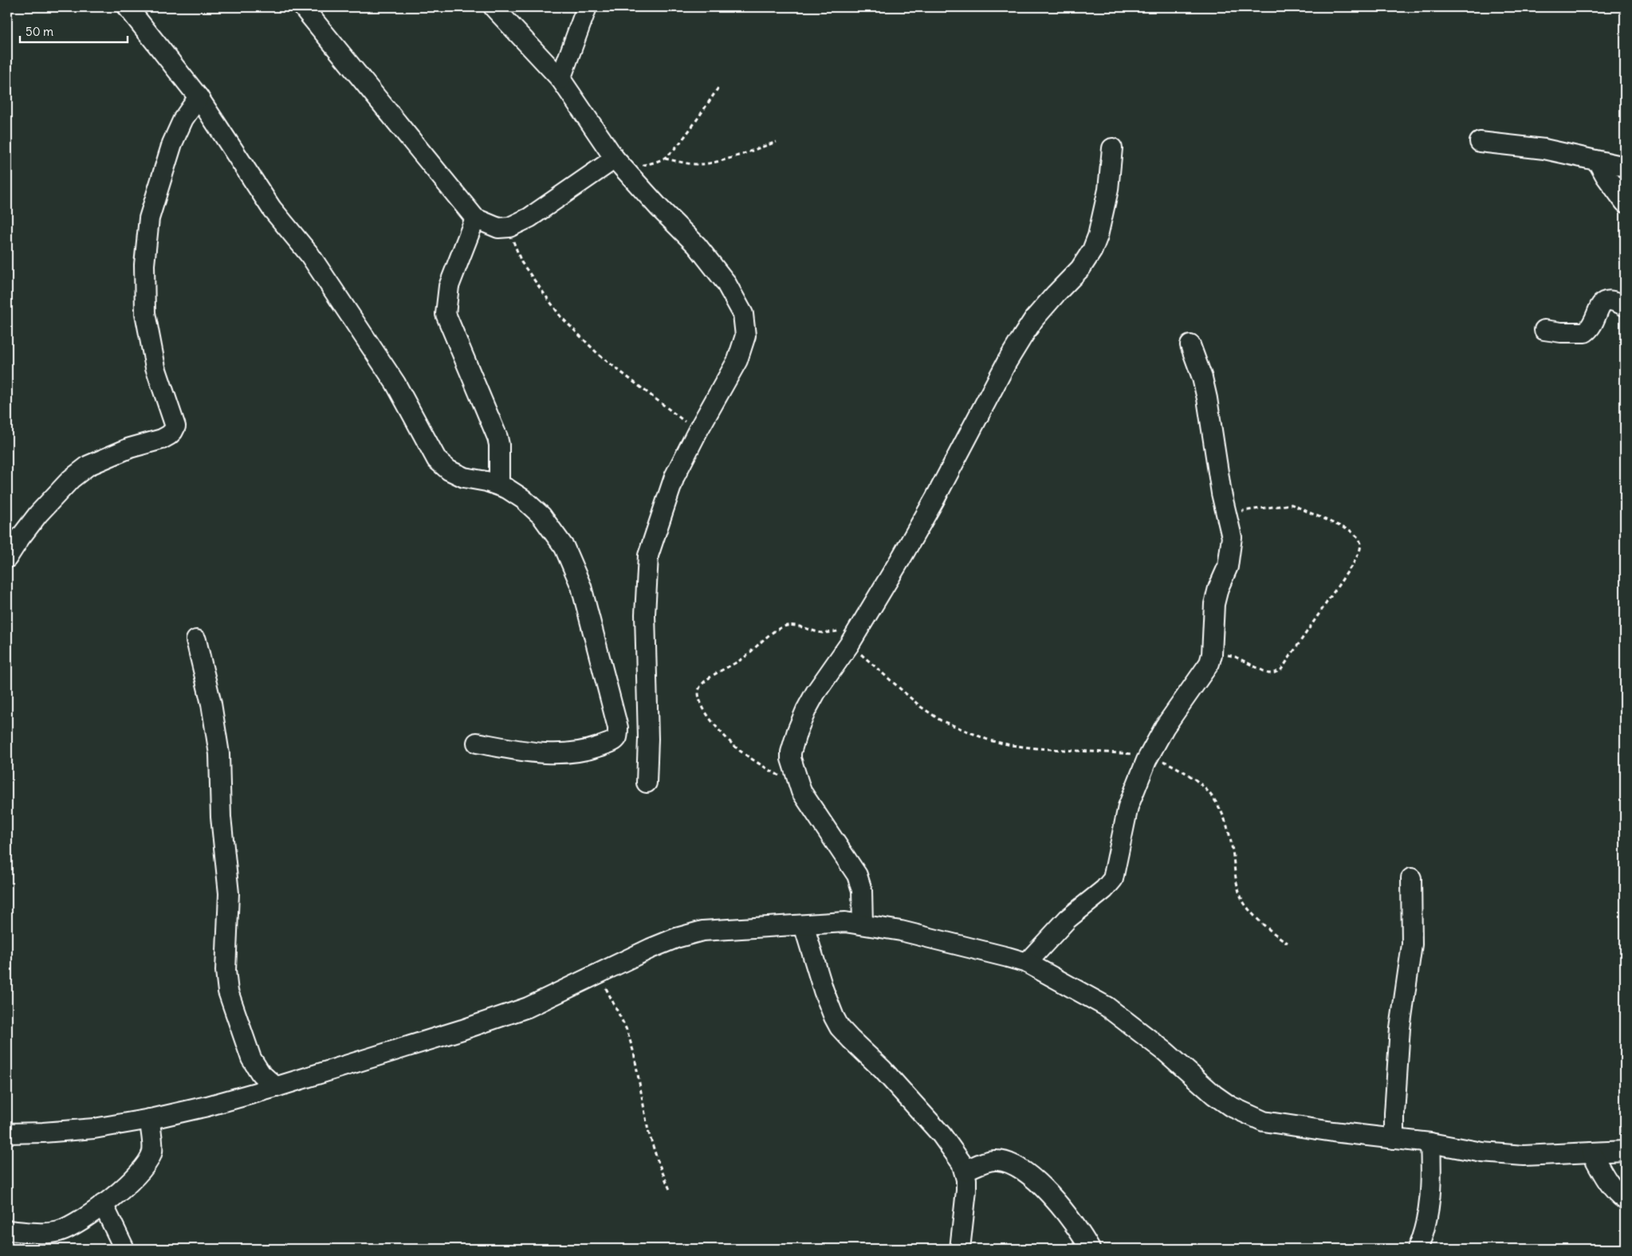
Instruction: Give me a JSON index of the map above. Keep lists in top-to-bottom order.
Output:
{
  "scale_bar": "50 m"
}
